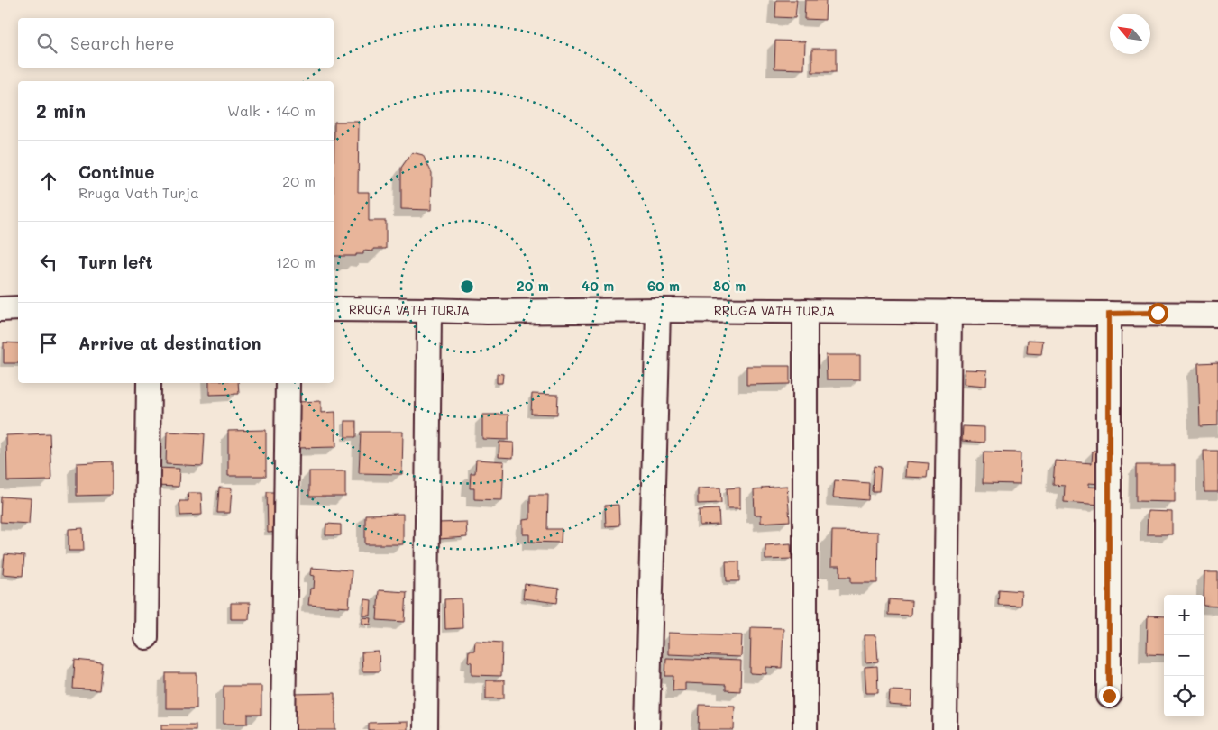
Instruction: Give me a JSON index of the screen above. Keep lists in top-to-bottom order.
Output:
{
  "streets": {
    "street": ["RRUGA VATH TURJA"]
  },
  "north": "top left",
  "page": {
    "search": "Search here",
    "heading": ["2 min", "Walk · 140 m"],
    "list": [
      ["Continue", "Rruga Vath Turja", "20 m"],
      ["Turn left", "120 m"],
      "Arrive at destination"
    ],
    "map_buttons": ["+", "−"]
  },
  "rings": [
    "20 m",
    "40 m",
    "60 m",
    "80 m"
  ]
}
